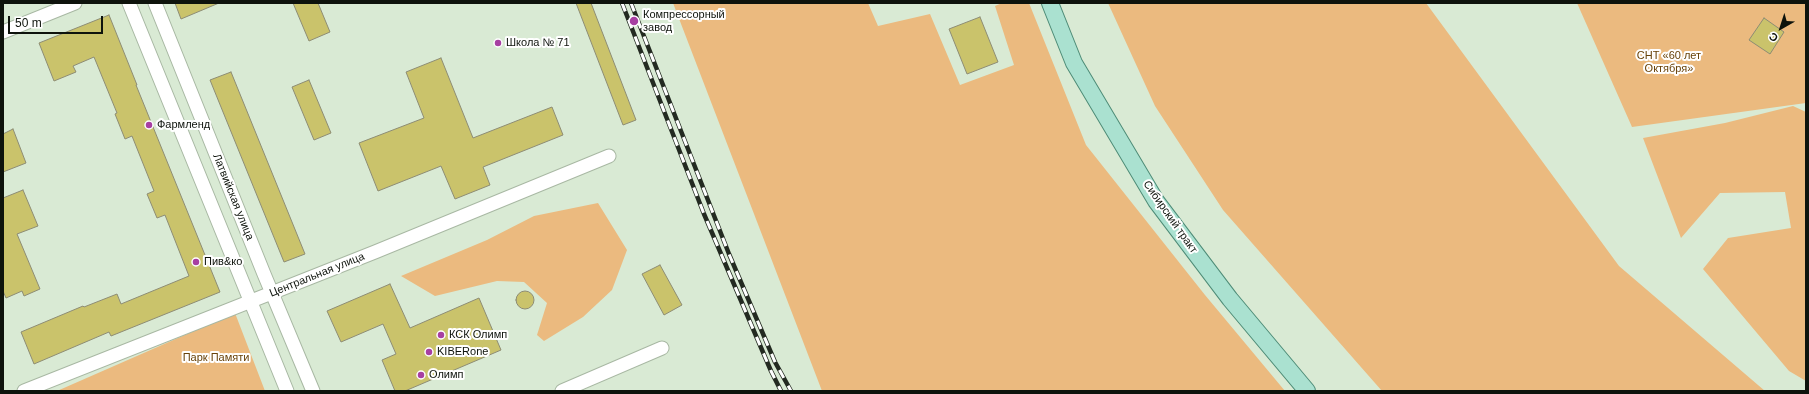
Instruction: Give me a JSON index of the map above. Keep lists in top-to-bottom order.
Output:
{
  "streets": {
    "main road": ["Сибирский тракт"],
    "street": ["Латвийская улица", "Центральная улица"]
  },
  "crossings": [
    ["Латвийская улица", "Центральная улица"]
  ],
  "parks": ["СНТ «60 лет Октября»", "Парк Памяти"],
  "places": [
    "Компрессорный завод",
    "Школа № 71",
    "Фармленд",
    "Пив&ко",
    "КСК Олимп",
    "KIBERone",
    "Олимп"
  ],
  "scale_bar": "50 m",
  "north": "bottom left"
}
